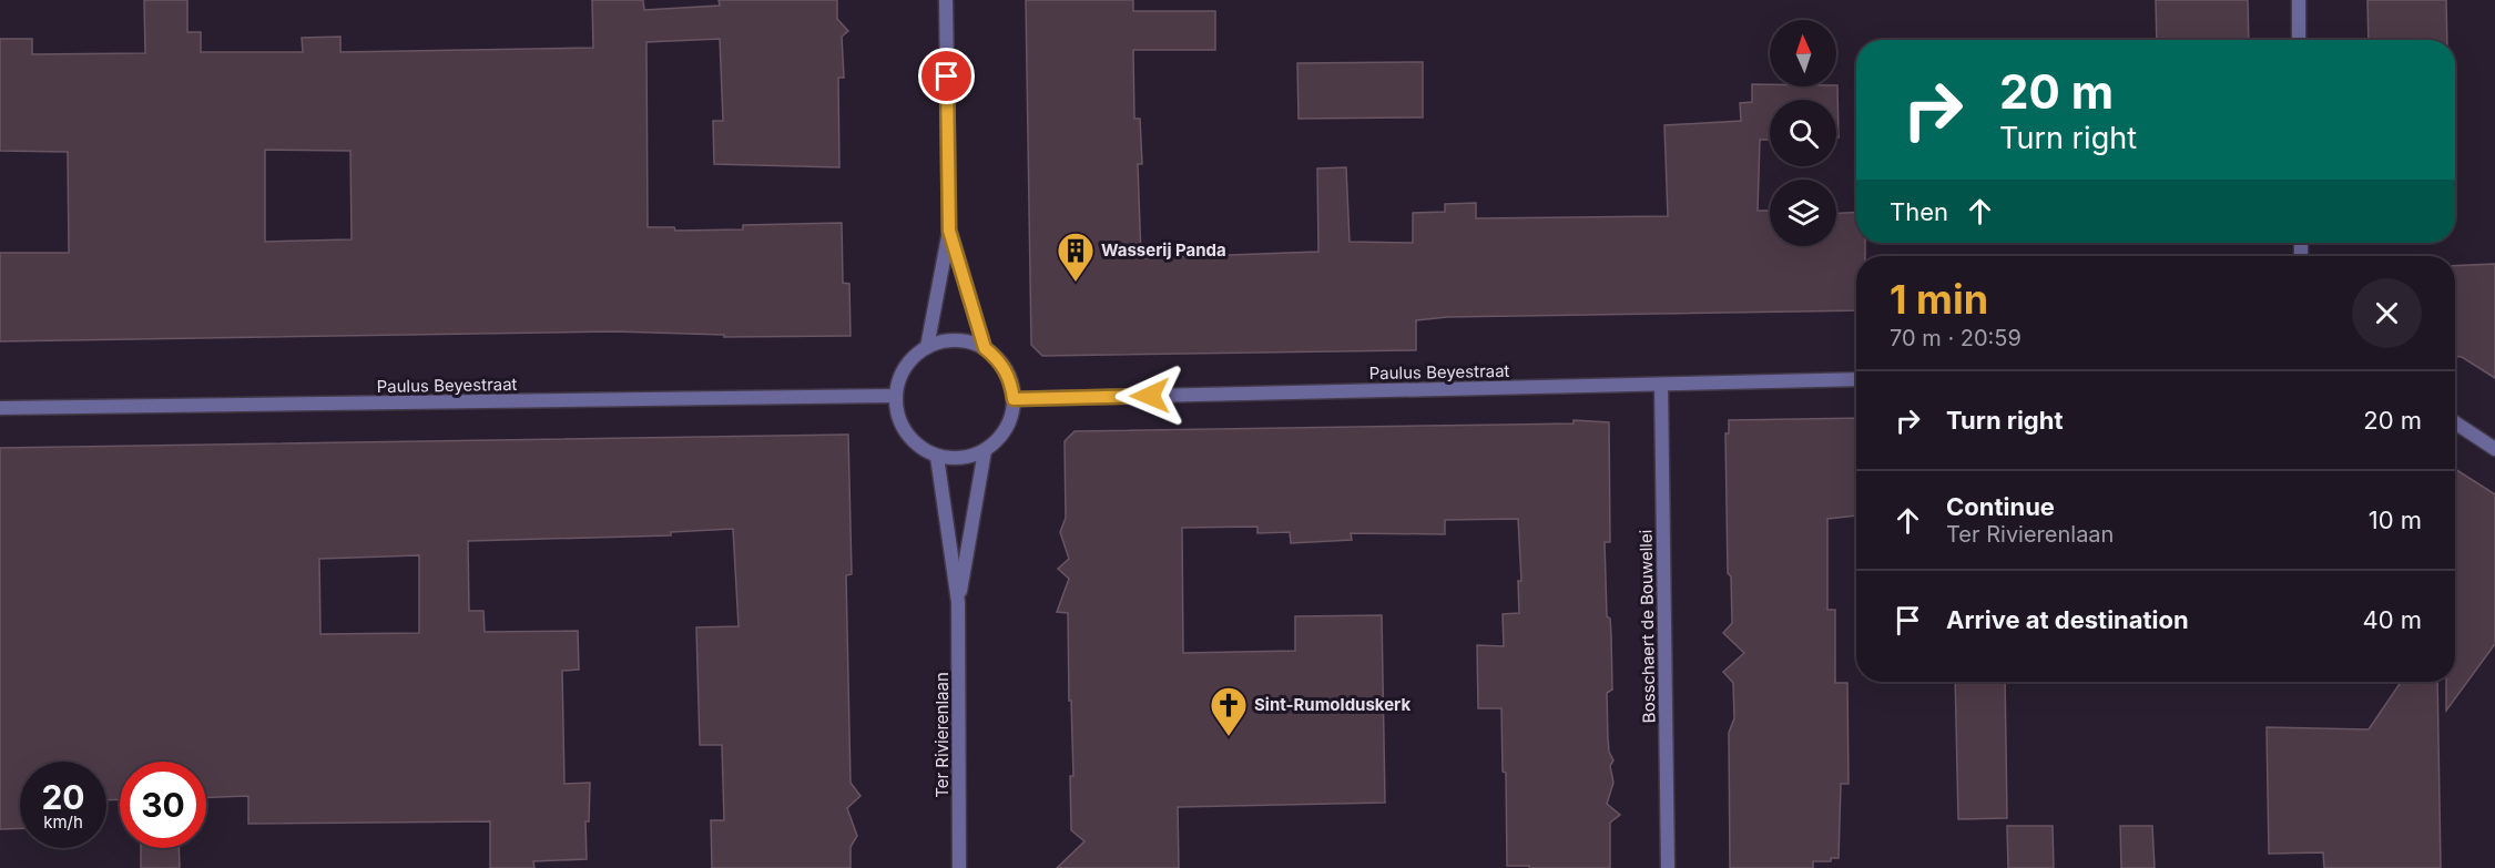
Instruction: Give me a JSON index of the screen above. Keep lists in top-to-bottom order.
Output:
{
  "streets": {
    "street": ["Paulus Beyestraat", "Bosschaert de Bouwellei", "Ter Rivierenlaan"]
  },
  "crossings": [
    ["Paulus Beyestraat", "Bosschaert de Bouwellei"],
    ["Paulus Beyestraat", "Ter Rivierenlaan"]
  ],
  "places": {
    "building": ["Wasserij Panda"],
    "church": ["Sint-Rumolduskerk"]
  },
  "north": "top",
  "page": {
    "turn": ["20 m", "Turn right"],
    "then": "Then",
    "heading": ["1 min", "70 m · 20:59"],
    "list": [
      {
        "name": "Turn right",
        "value": "20 m"
      },
      {
        "name": "Continue",
        "note": "Ter Rivierenlaan",
        "value": "10 m"
      },
      {
        "name": "Arrive at destination",
        "value": "40 m"
      }
    ],
    "speed": "20 km/h",
    "limit": "30"
  }
}
